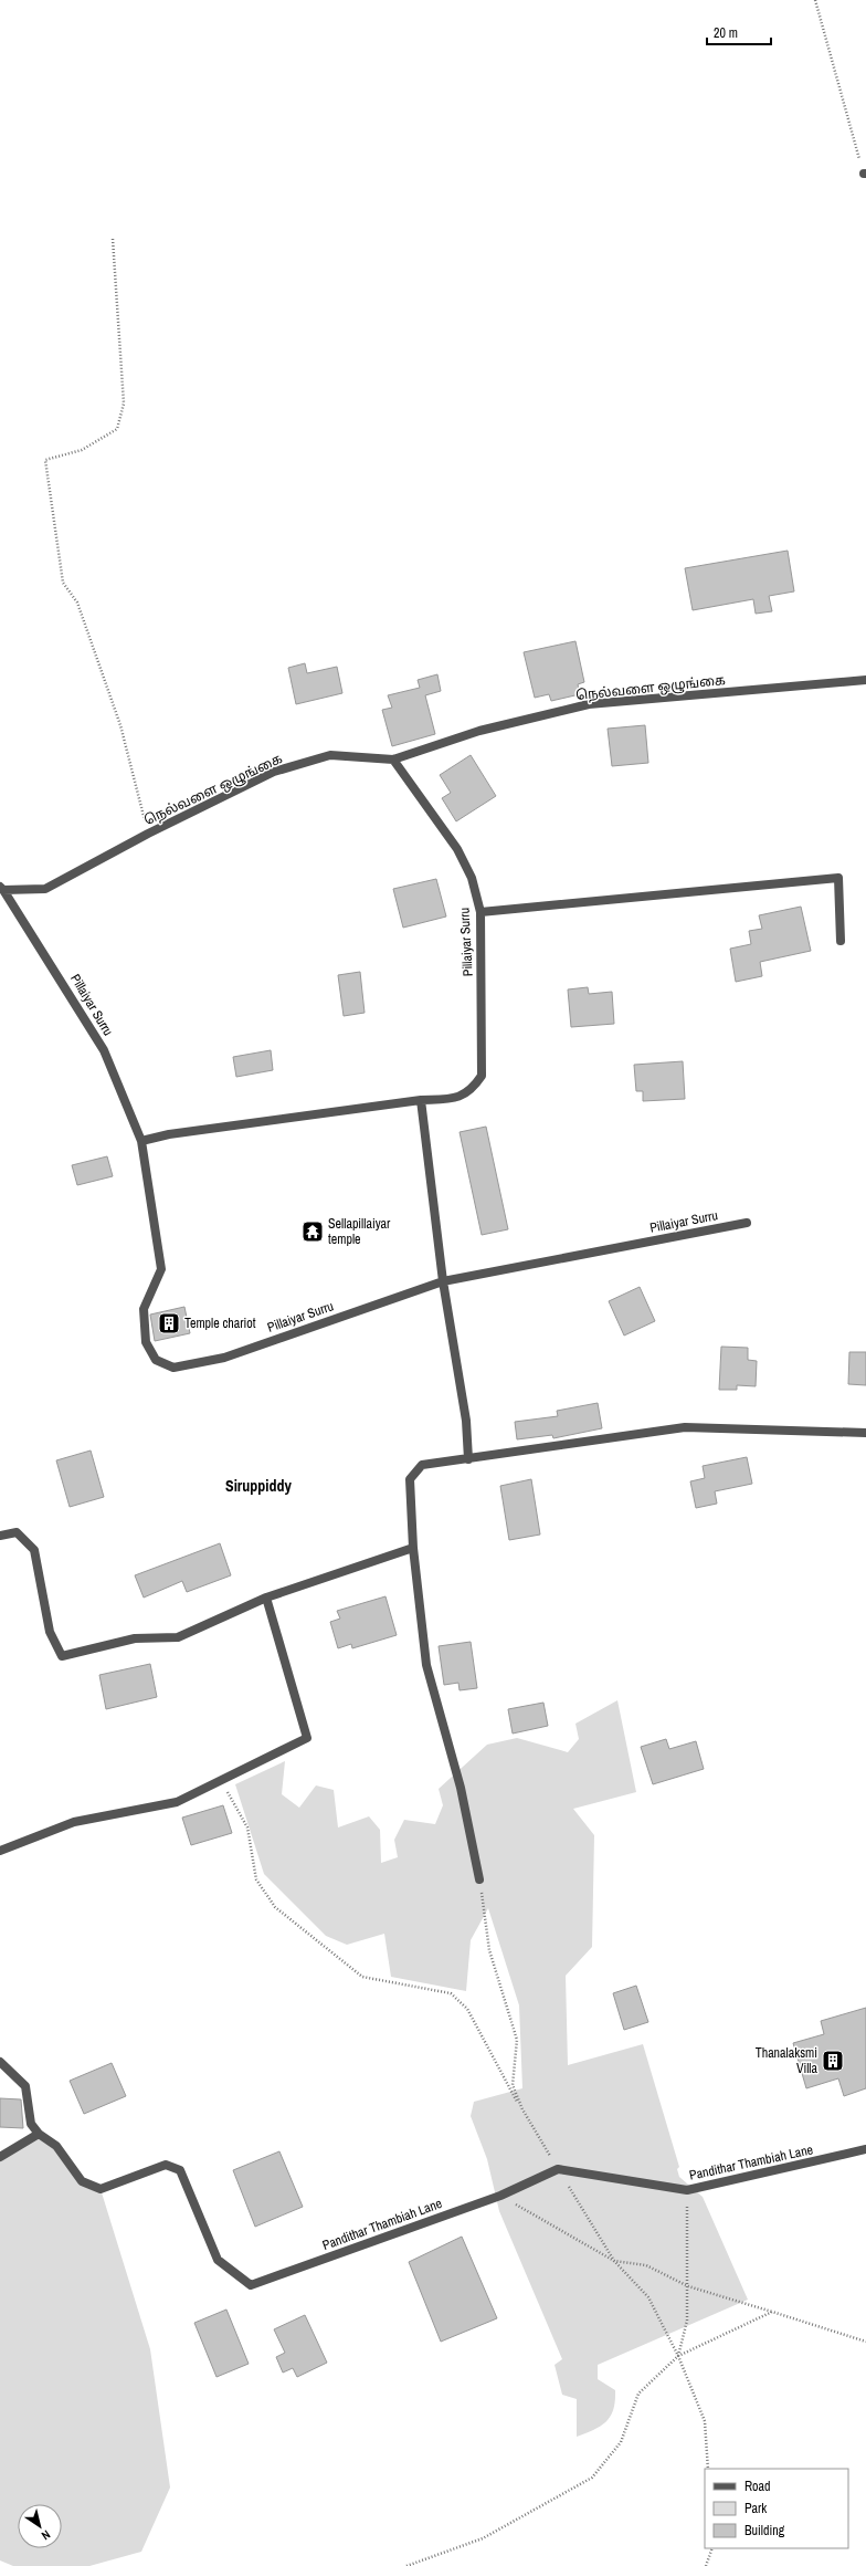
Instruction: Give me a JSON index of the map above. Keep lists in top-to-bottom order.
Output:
{
  "streets": {
    "street": ["நெல்வளை ஒழுங்கை", "Pillaiyar Surru", "Pandithar Thambiah Lane"]
  },
  "crossings": [
    ["நெல்வளை ஒழுங்கை", "Pillaiyar Surru"]
  ],
  "districts": ["Siruppiddy"],
  "places": {
    "temple": ["Sellapillaiyar temple"],
    "building": ["Temple chariot", "Thanalaksmi Villa"]
  },
  "legend": ["Road", "Park", "Building"],
  "scale_bar": "20 m",
  "north": "bottom right"
}
